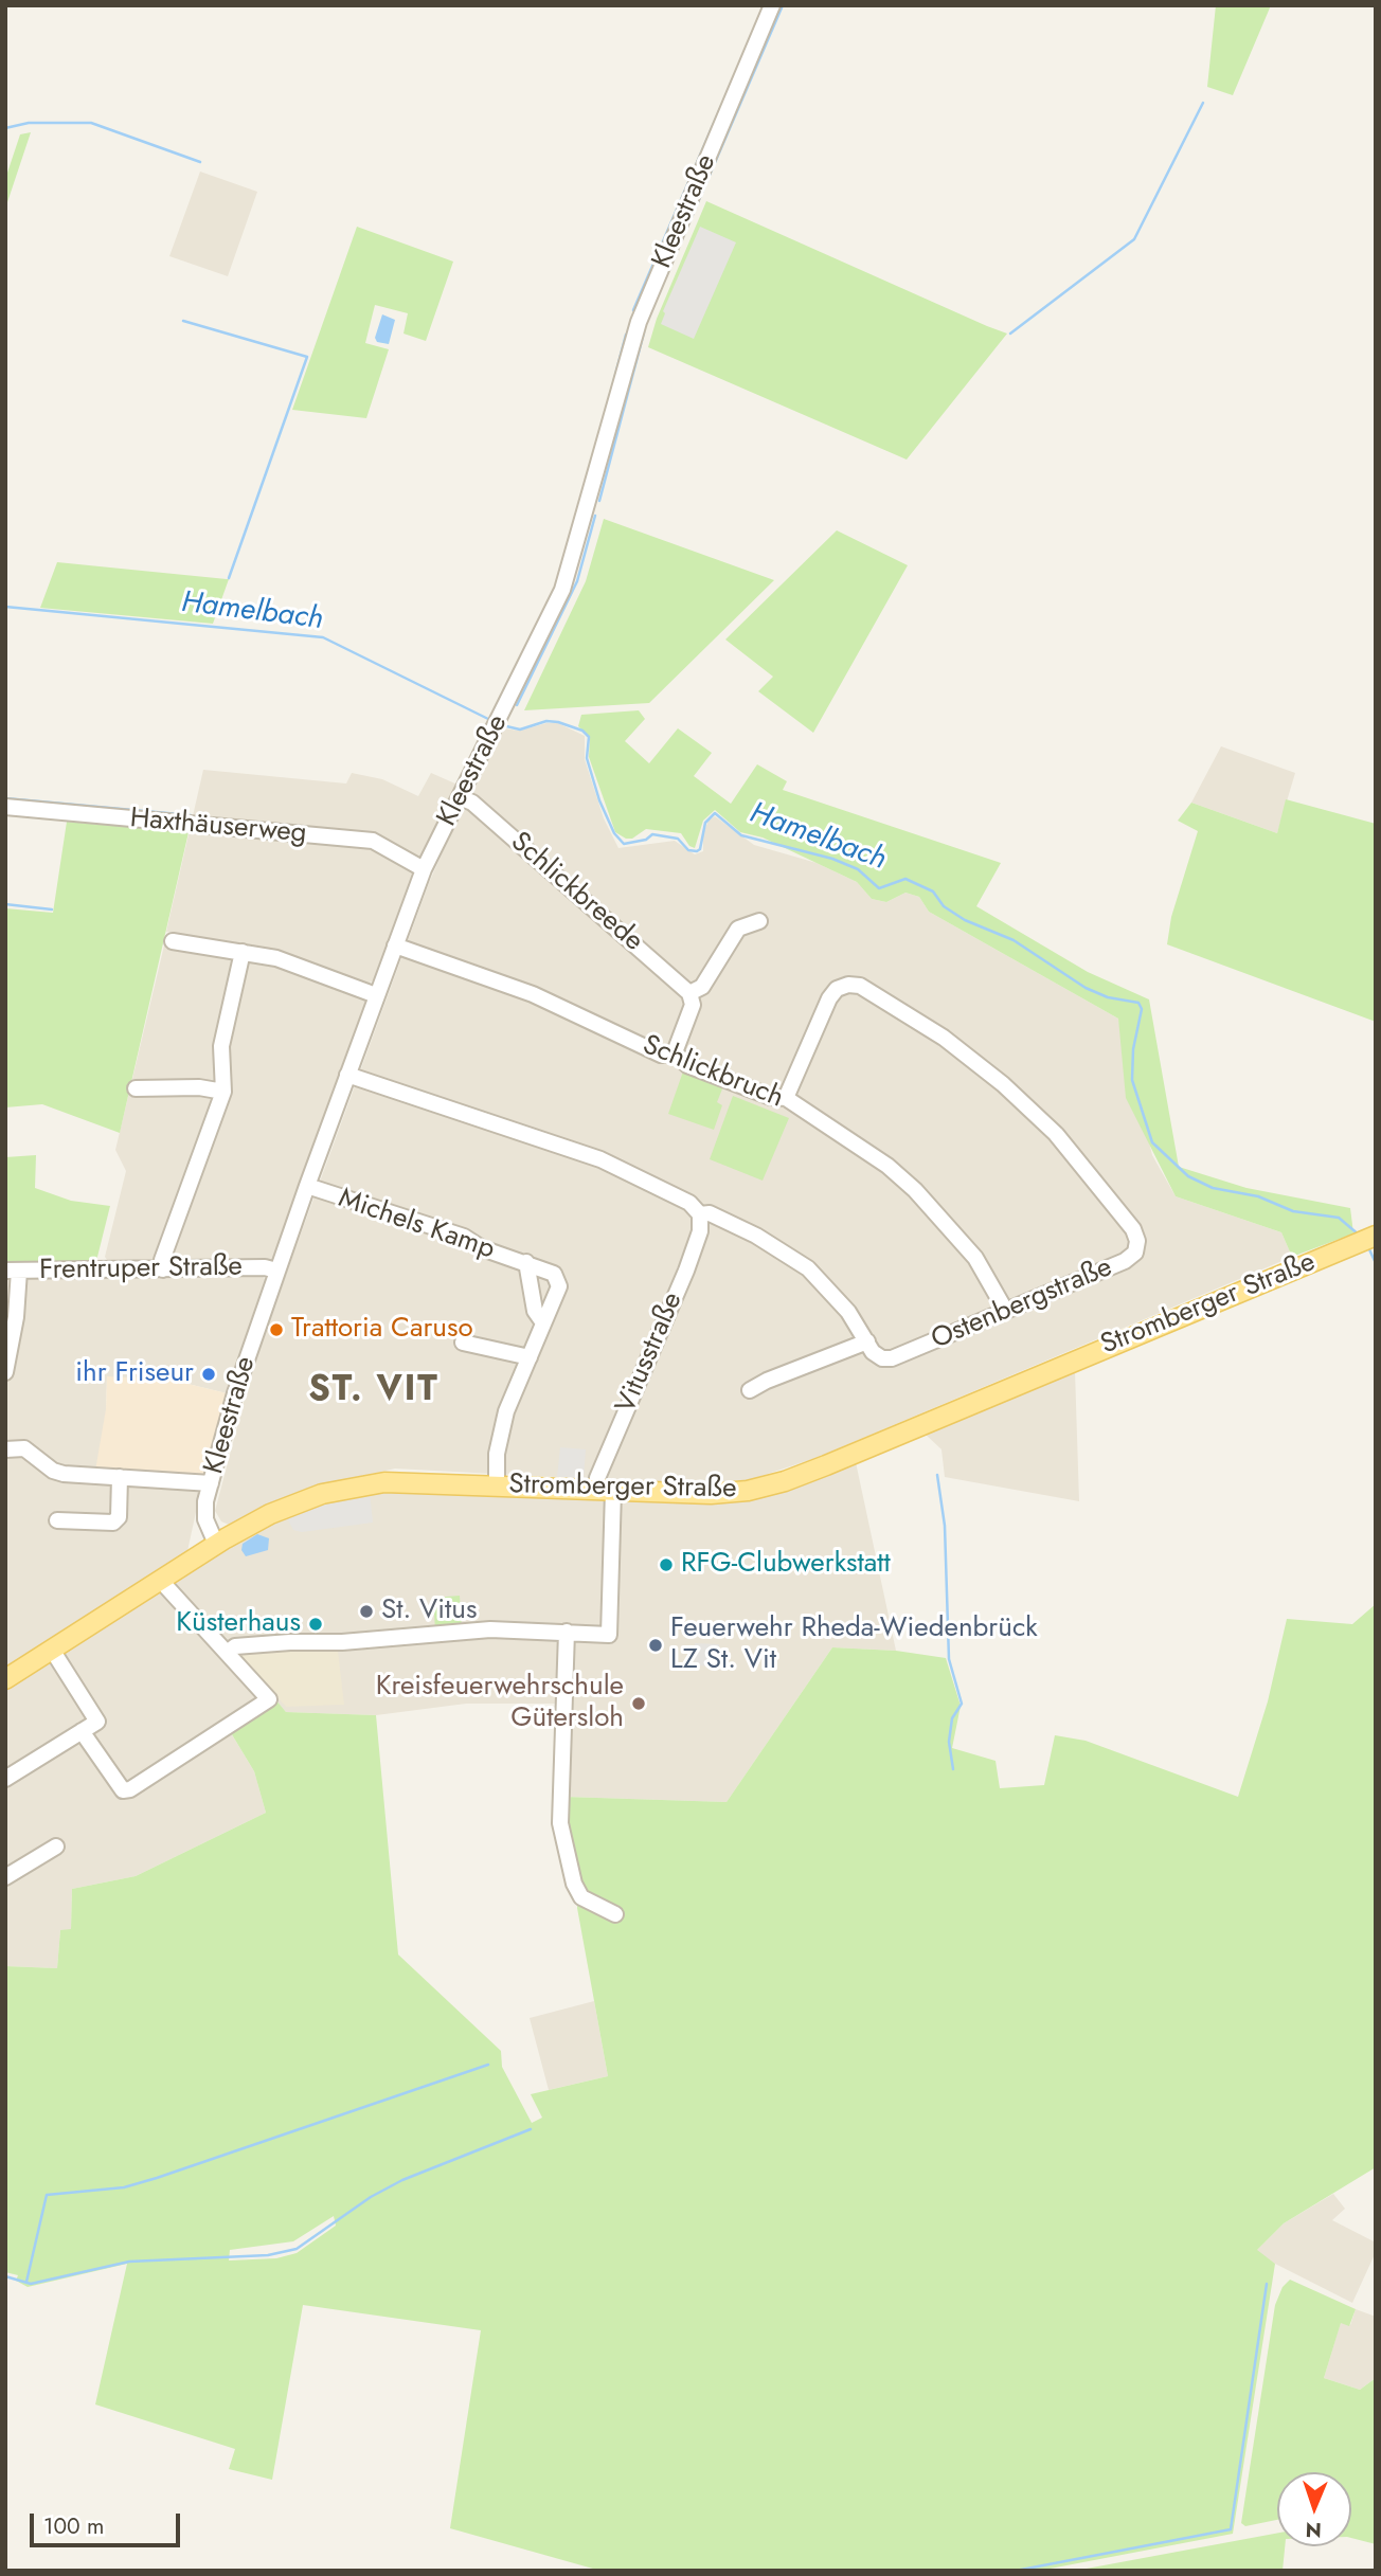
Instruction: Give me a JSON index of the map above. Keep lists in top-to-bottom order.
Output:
{
  "streets": {
    "main road": ["Stromberger Straße"],
    "street": [
      "Kleestraße",
      "Haxthäuserweg",
      "Schlickbreede",
      "Schlickbruch",
      "Michels Kamp",
      "Frentruper Straße",
      "Ostenbergstraße",
      "Vitusstraße"
    ]
  },
  "crossings": [
    ["Kleestraße", "Haxthäuserweg"],
    ["Kleestraße", "Schlickbreede"],
    ["Kleestraße", "Schlickbruch"],
    ["Kleestraße", "Michels Kamp"],
    ["Kleestraße", "Frentruper Straße"],
    ["Kleestraße", "Ostenbergstraße"],
    ["Kleestraße", "Stromberger Straße"],
    ["Schlickbruch", "Ostenbergstraße"],
    ["Michels Kamp", "Stromberger Straße"],
    ["Ostenbergstraße", "Vitusstraße"],
    ["Stromberger Straße", "Vitusstraße"]
  ],
  "districts": ["ST. VIT"],
  "water": ["Hamelbach"],
  "places": [
    "Trattoria Caruso",
    "ihr Friseur",
    "RFG-Clubwerkstatt",
    "St. Vitus",
    "Küsterhaus",
    "Feuerwehr Rheda-Wiedenbrück LZ St. Vit",
    "Kreisfeuerwehrschule Gütersloh"
  ],
  "scale_bar": "100 m",
  "north": "bottom"
}
